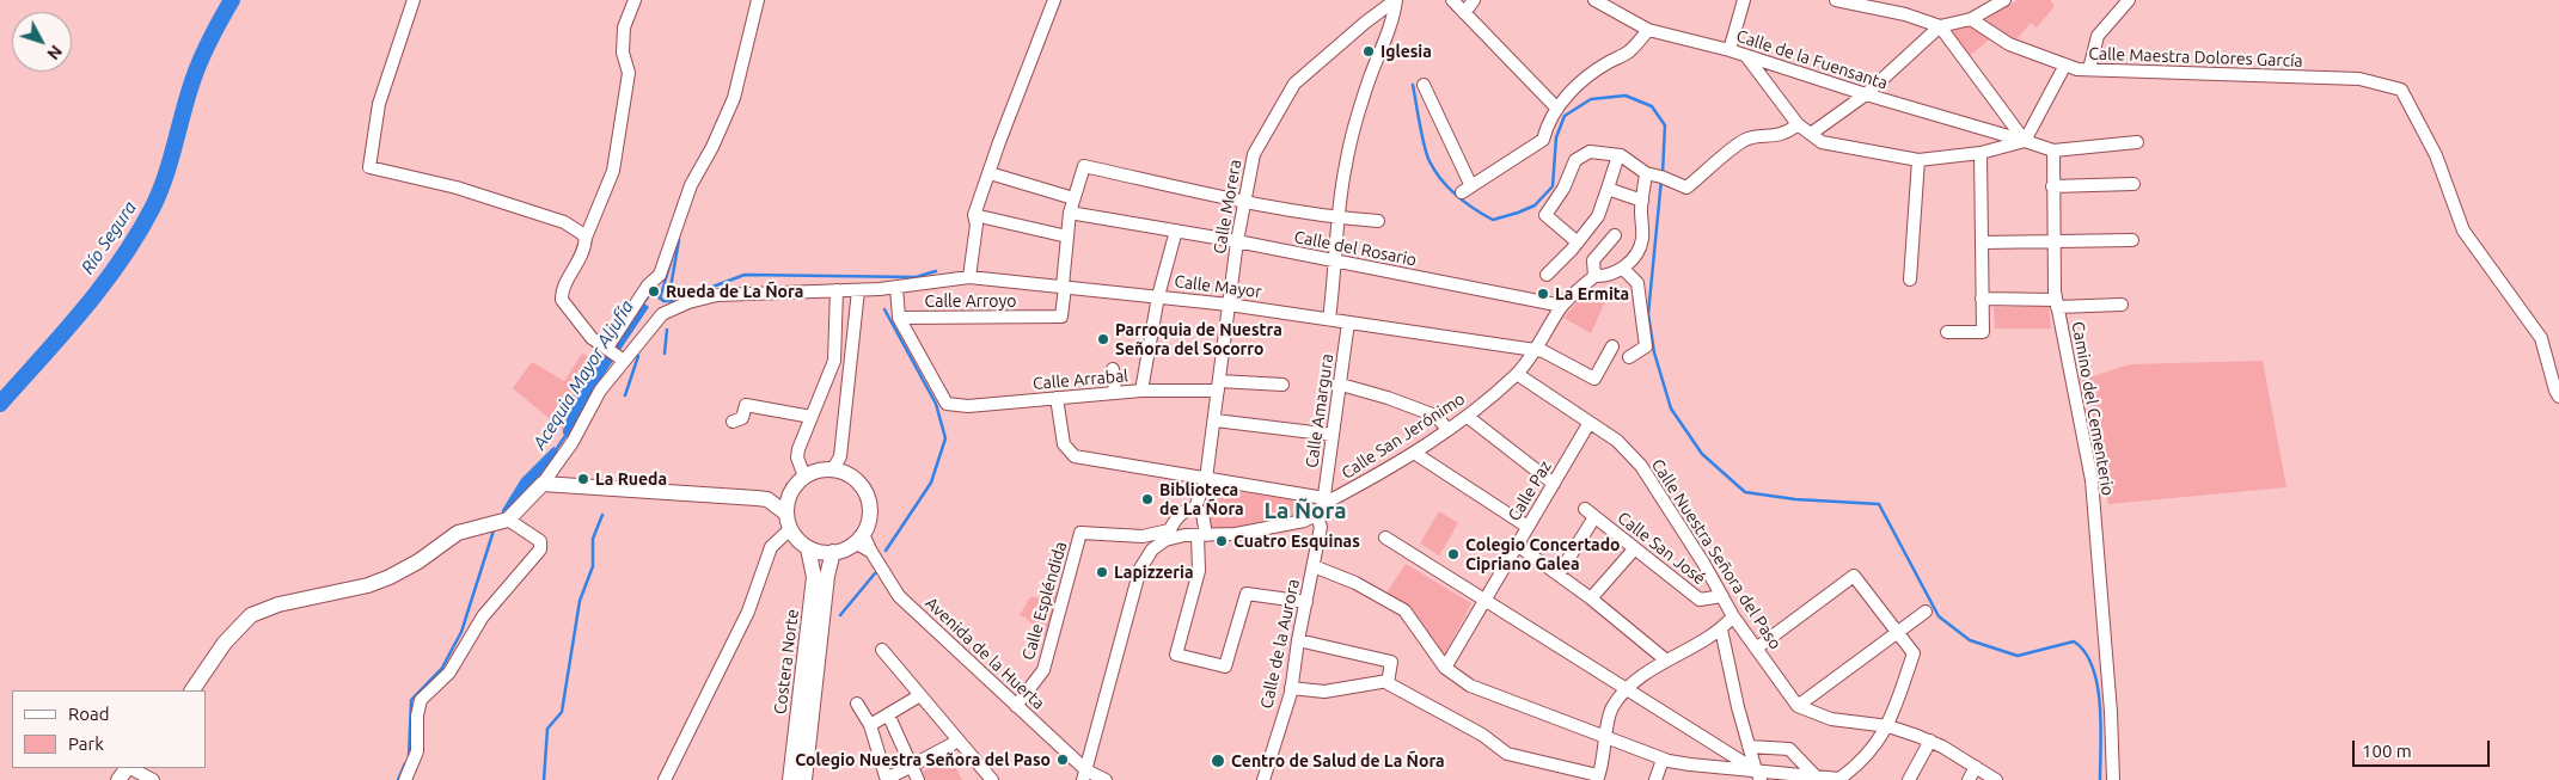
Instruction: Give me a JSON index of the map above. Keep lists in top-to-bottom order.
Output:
{
  "streets": {
    "main road": ["Costera Norte"],
    "street": [
      "Calle Maestra Dolores García",
      "Calle de la Fuensanta",
      "Calle Morera",
      "Calle del Rosario",
      "Calle Mayor",
      "Calle Arroyo",
      "Calle Arrabal",
      "Camino del Cementerio",
      "Calle Amargura",
      "Calle San Jerónimo",
      "Calle Paz",
      "Calle San José",
      "Calle Nuestra Señora del Paso",
      "Calle Espléndida",
      "Calle de la Aurora",
      "Avenida de la Huerta"
    ]
  },
  "crossings": [
    ["Calle de la Fuensanta", "Camino del Cementerio"],
    ["Calle Morera", "Calle del Rosario"],
    ["Calle Morera", "Calle Mayor"],
    ["Calle Morera", "Calle Arrabal"],
    ["Calle Morera", "Calle San Jerónimo"],
    ["Calle del Rosario", "Calle San Jerónimo"],
    ["Calle Mayor", "Calle Arroyo"],
    ["Calle Mayor", "Calle Amargura"],
    ["Calle Mayor", "Calle San Jerónimo"],
    ["Calle Arroyo", "Calle Arrabal"],
    ["Calle Amargura", "Calle San Jerónimo"],
    ["Calle Amargura", "Calle de la Aurora"],
    ["Calle San Jerónimo", "Calle Nuestra Señora del Paso"],
    ["Calle San Jerónimo", "Calle Espléndida"],
    ["Calle San Jerónimo", "Calle de la Aurora"],
    ["Calle Paz", "Calle Nuestra Señora del Paso"],
    ["Calle San José", "Calle Nuestra Señora del Paso"],
    ["Calle Espléndida", "Avenida de la Huerta"],
    ["Avenida de la Huerta", "Costera Norte"]
  ],
  "districts": ["La Ñora"],
  "water": ["Río Segura", "Acequia Mayor Aljufía"],
  "places": [
    "Iglesia",
    "Rueda de La Ñora",
    "La Ermita",
    "Parroquia de Nuestra Señora del Socorro",
    "La Rueda",
    "Biblioteca de La Ñora",
    "Cuatro Esquinas",
    "Colegio Concertado Cipriano Galea",
    "Lapizzeria",
    "Colegio Nuestra Señora del Paso",
    "Centro de Salud de La Ñora"
  ],
  "legend": ["Road", "Park"],
  "scale_bar": "100 m",
  "north": "bottom right"
}
